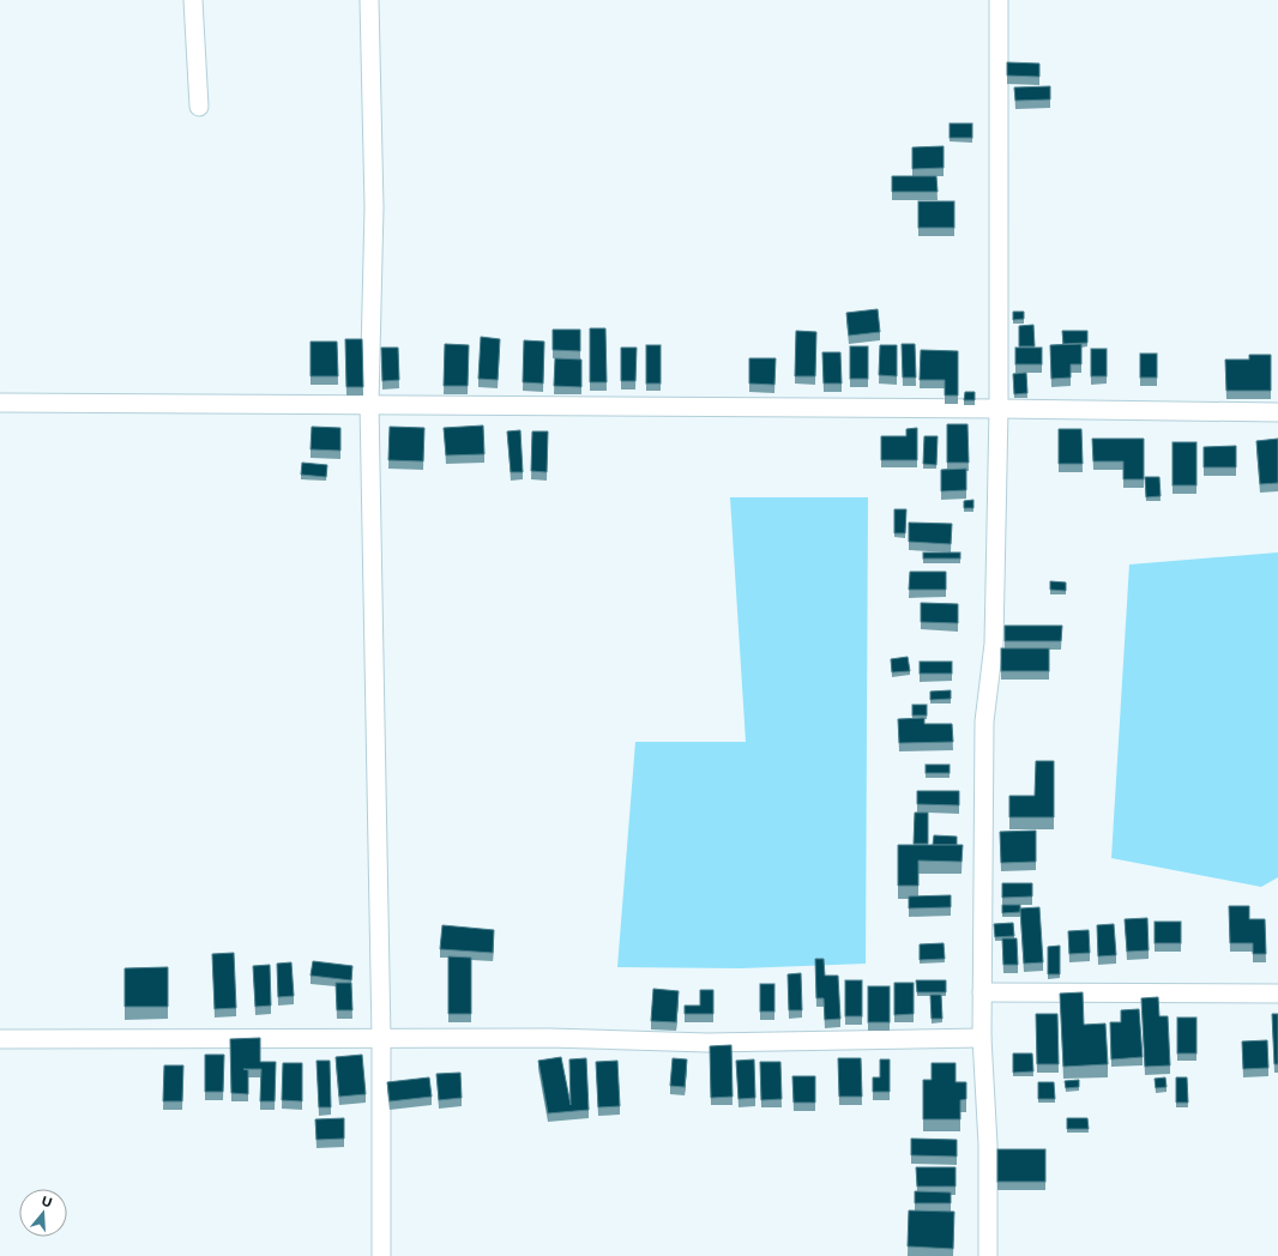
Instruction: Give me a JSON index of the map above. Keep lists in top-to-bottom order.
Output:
{
  "north": "top"
}
